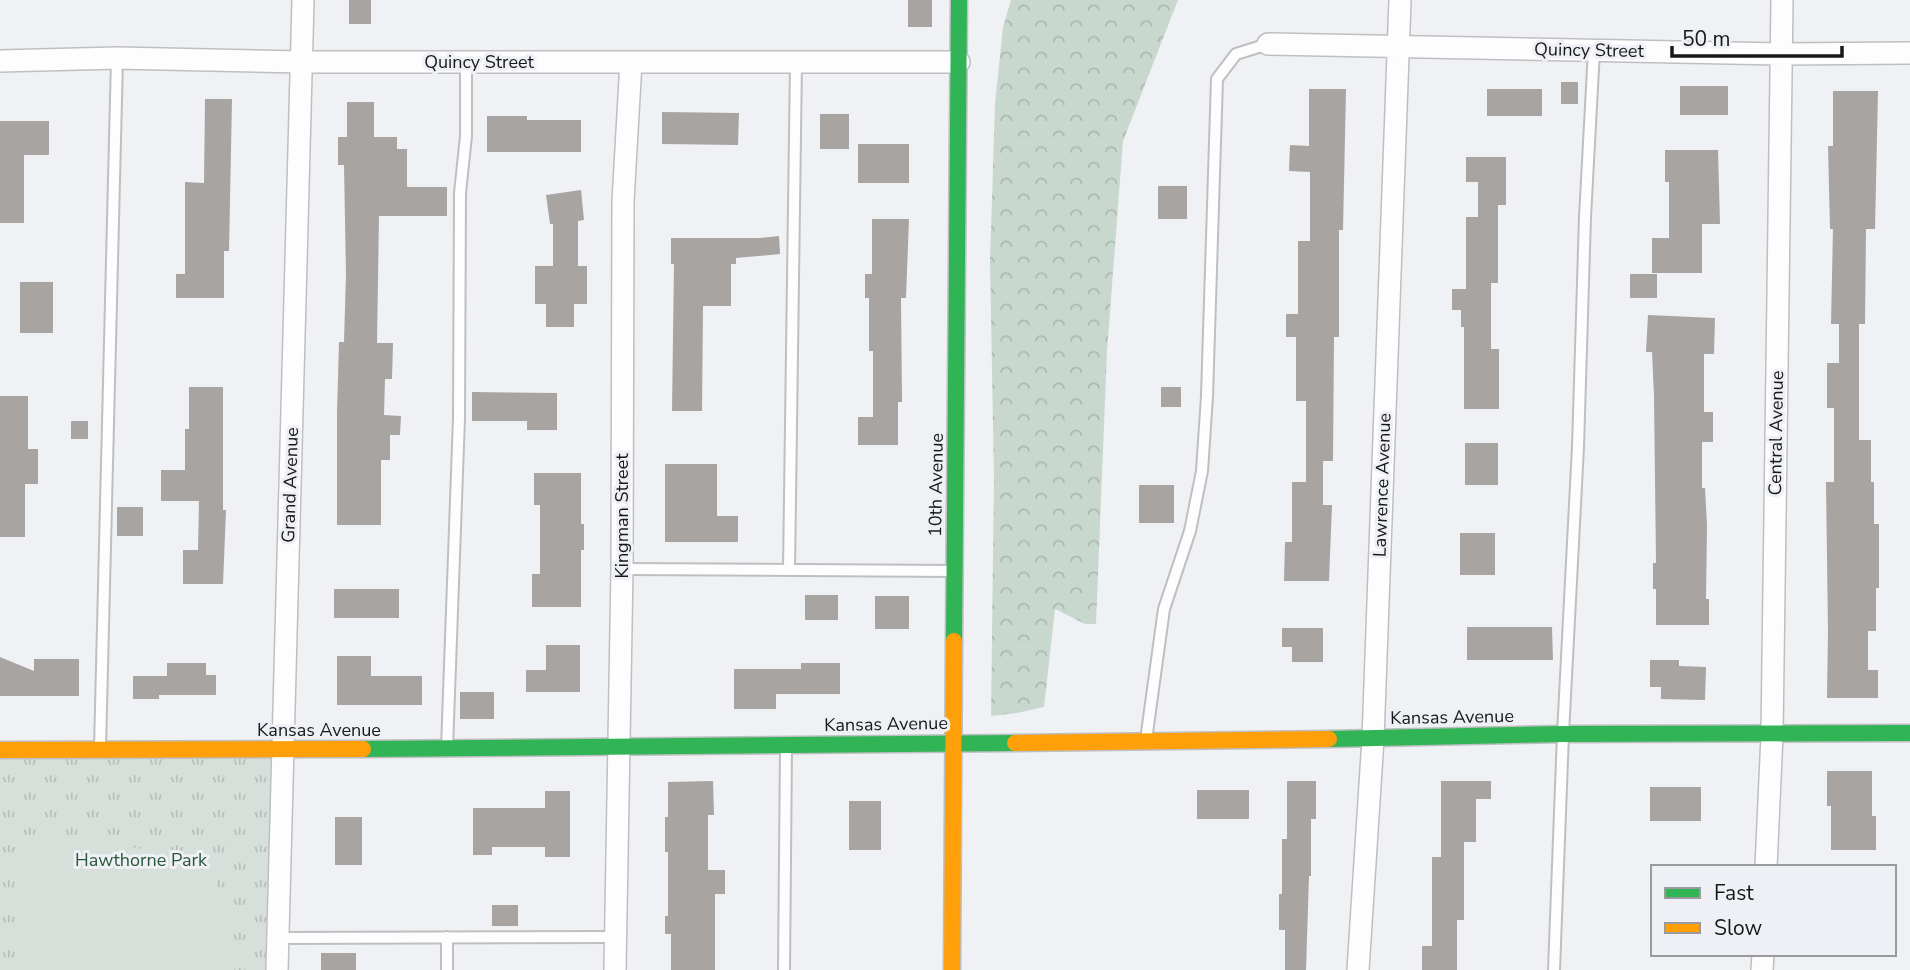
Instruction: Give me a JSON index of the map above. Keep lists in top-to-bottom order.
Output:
{
  "streets": {
    "street": [
      "Quincy Street",
      "Central Avenue",
      "Grand Avenue",
      "10th Avenue",
      "Lawrence Avenue",
      "Kingman Street",
      "Kansas Avenue"
    ]
  },
  "crossings": [
    ["Quincy Street", "Central Avenue"],
    ["Quincy Street", "Grand Avenue"],
    ["Quincy Street", "10th Avenue"],
    ["Quincy Street", "Lawrence Avenue"],
    ["Quincy Street", "Kingman Street"],
    ["Central Avenue", "Kansas Avenue"],
    ["Grand Avenue", "Kansas Avenue"],
    ["10th Avenue", "Kansas Avenue"],
    ["Lawrence Avenue", "Kansas Avenue"],
    ["Kingman Street", "Kansas Avenue"]
  ],
  "parks": ["Hawthorne Park"],
  "legend": ["Fast", "Slow"],
  "scale_bar": "50 m"
}
